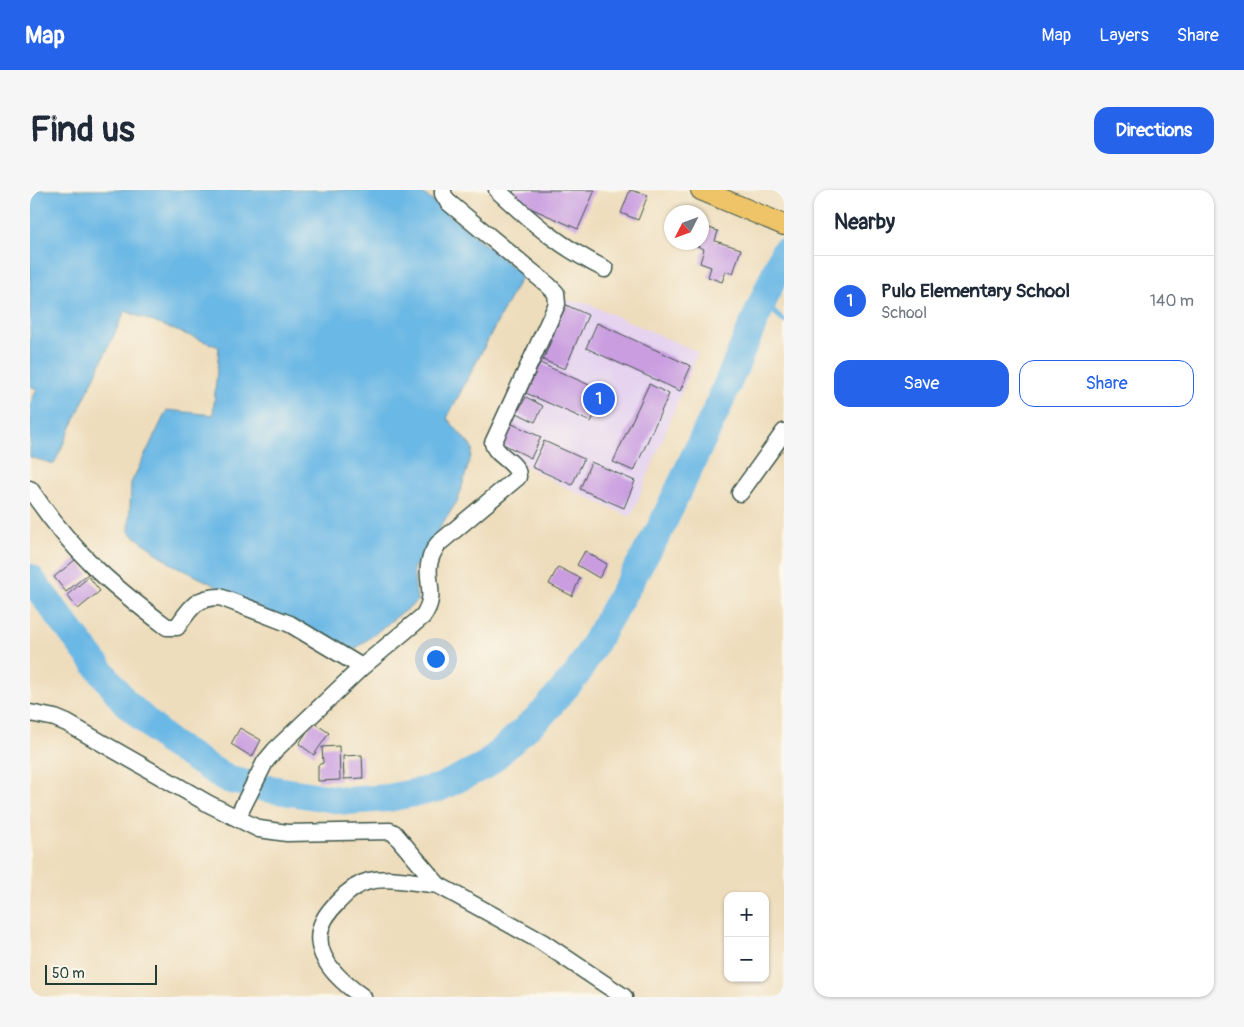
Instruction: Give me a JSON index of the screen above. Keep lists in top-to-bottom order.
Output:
{
  "scale_bar": "50 m",
  "north": "bottom left",
  "page": {
    "header": "Map",
    "nav": ["Map", "Layers", "Share"],
    "buttons": [
      "Directions",
      ["Save", "Share"]
    ],
    "title": "Find us",
    "heading": "Nearby",
    "list": [
      {
        "mark": "1",
        "name": "Pulo Elementary School",
        "note": "School",
        "value": "140 m"
      }
    ],
    "pins": "1",
    "map_buttons": ["+", "−"],
    "scale": "50 m"
  }
}
